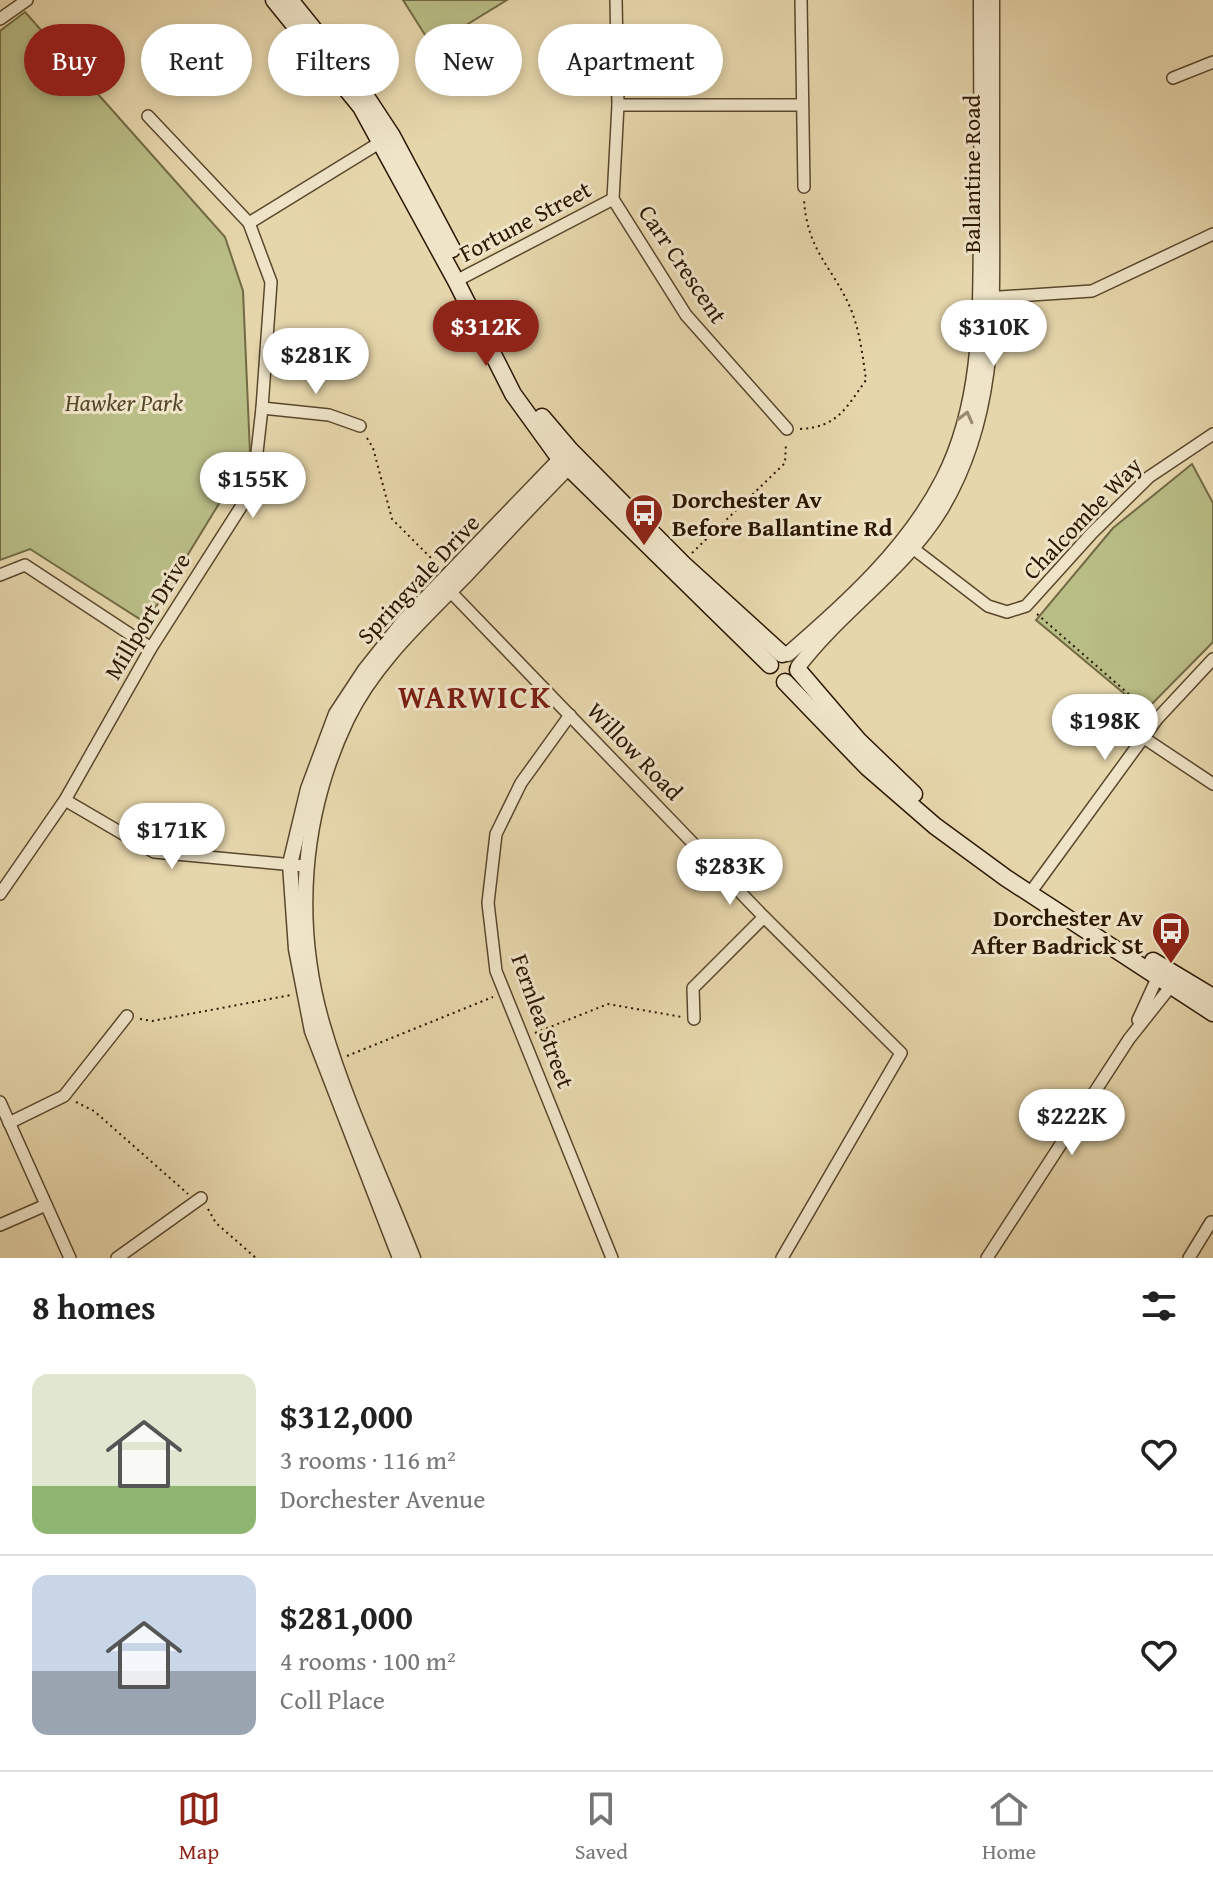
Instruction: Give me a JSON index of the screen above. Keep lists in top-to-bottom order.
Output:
{
  "streets": {
    "street": [
      "Ballantine Road",
      "Fortune Street",
      "Carr Crescent",
      "Chalcombe Way",
      "Springvale Drive",
      "Millport Drive",
      "Willow Road",
      "Fernlea Street"
    ]
  },
  "crossings": [
    ["Ballantine Road", "Chalcombe Way"],
    ["Fortune Street", "Carr Crescent"],
    ["Springvale Drive", "Willow Road"],
    ["Willow Road", "Fernlea Street"]
  ],
  "districts": ["WARWICK"],
  "parks": ["Hawker Park"],
  "places": {
    "bus stop": ["Dorchester Av Before Ballantine Rd", "Dorchester Av After Badrick St"]
  },
  "page": {
    "chip": [
      "Buy",
      "Rent",
      "Filters",
      "New",
      "Apartment"
    ],
    "price": [
      "$312K",
      "$310K",
      "$281K",
      "$155K",
      "$198K",
      "$171K",
      "$283K",
      "$222K"
    ],
    "heading": "8 homes",
    "list": [
      {
        "name": "$312,000",
        "note": "3 rooms · 116 m² · Dorchester Avenue"
      },
      {
        "name": "$281,000",
        "note": "4 rooms · 100 m² · Coll Place"
      }
    ],
    "tabs": ["Map", "Saved", "Home"]
  }
}
